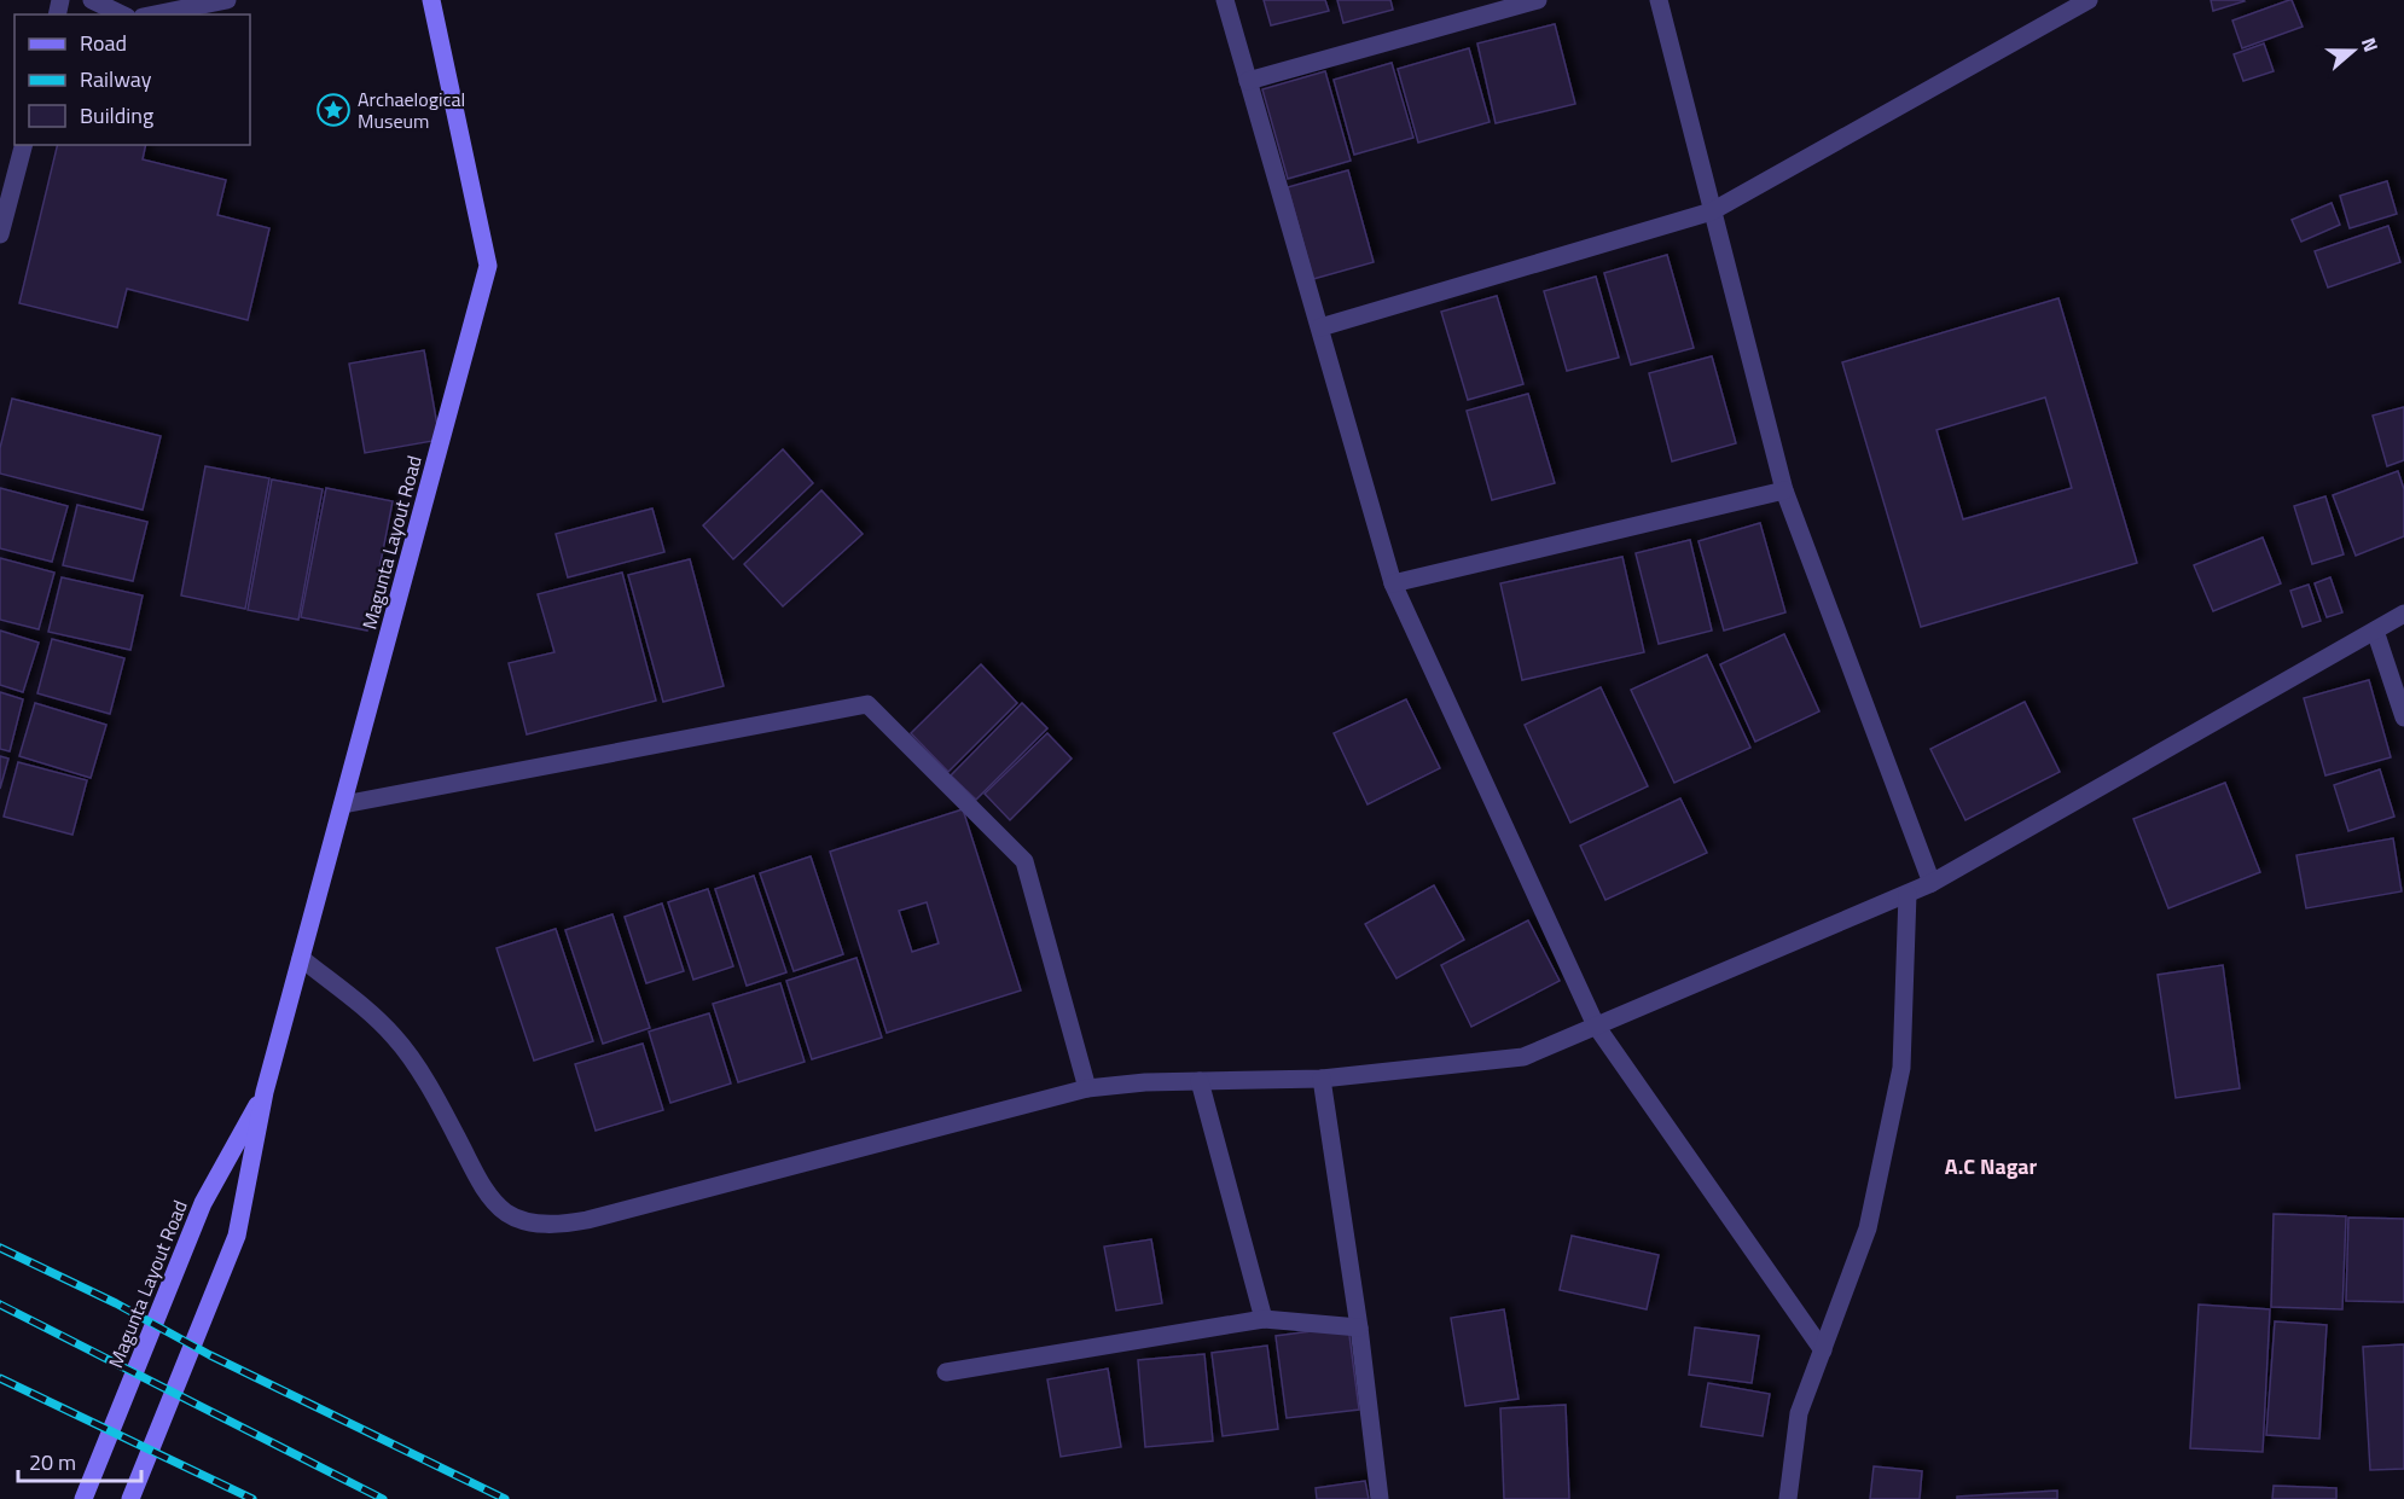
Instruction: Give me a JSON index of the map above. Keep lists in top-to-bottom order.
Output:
{
  "streets": {
    "street": ["Magunta Layout Road"]
  },
  "districts": ["A.C Nagar"],
  "places": {
    "place": ["Archaelogical Museum"]
  },
  "legend": ["Road", "Railway", "Building"],
  "scale_bar": "20 m",
  "north": "right"
}
